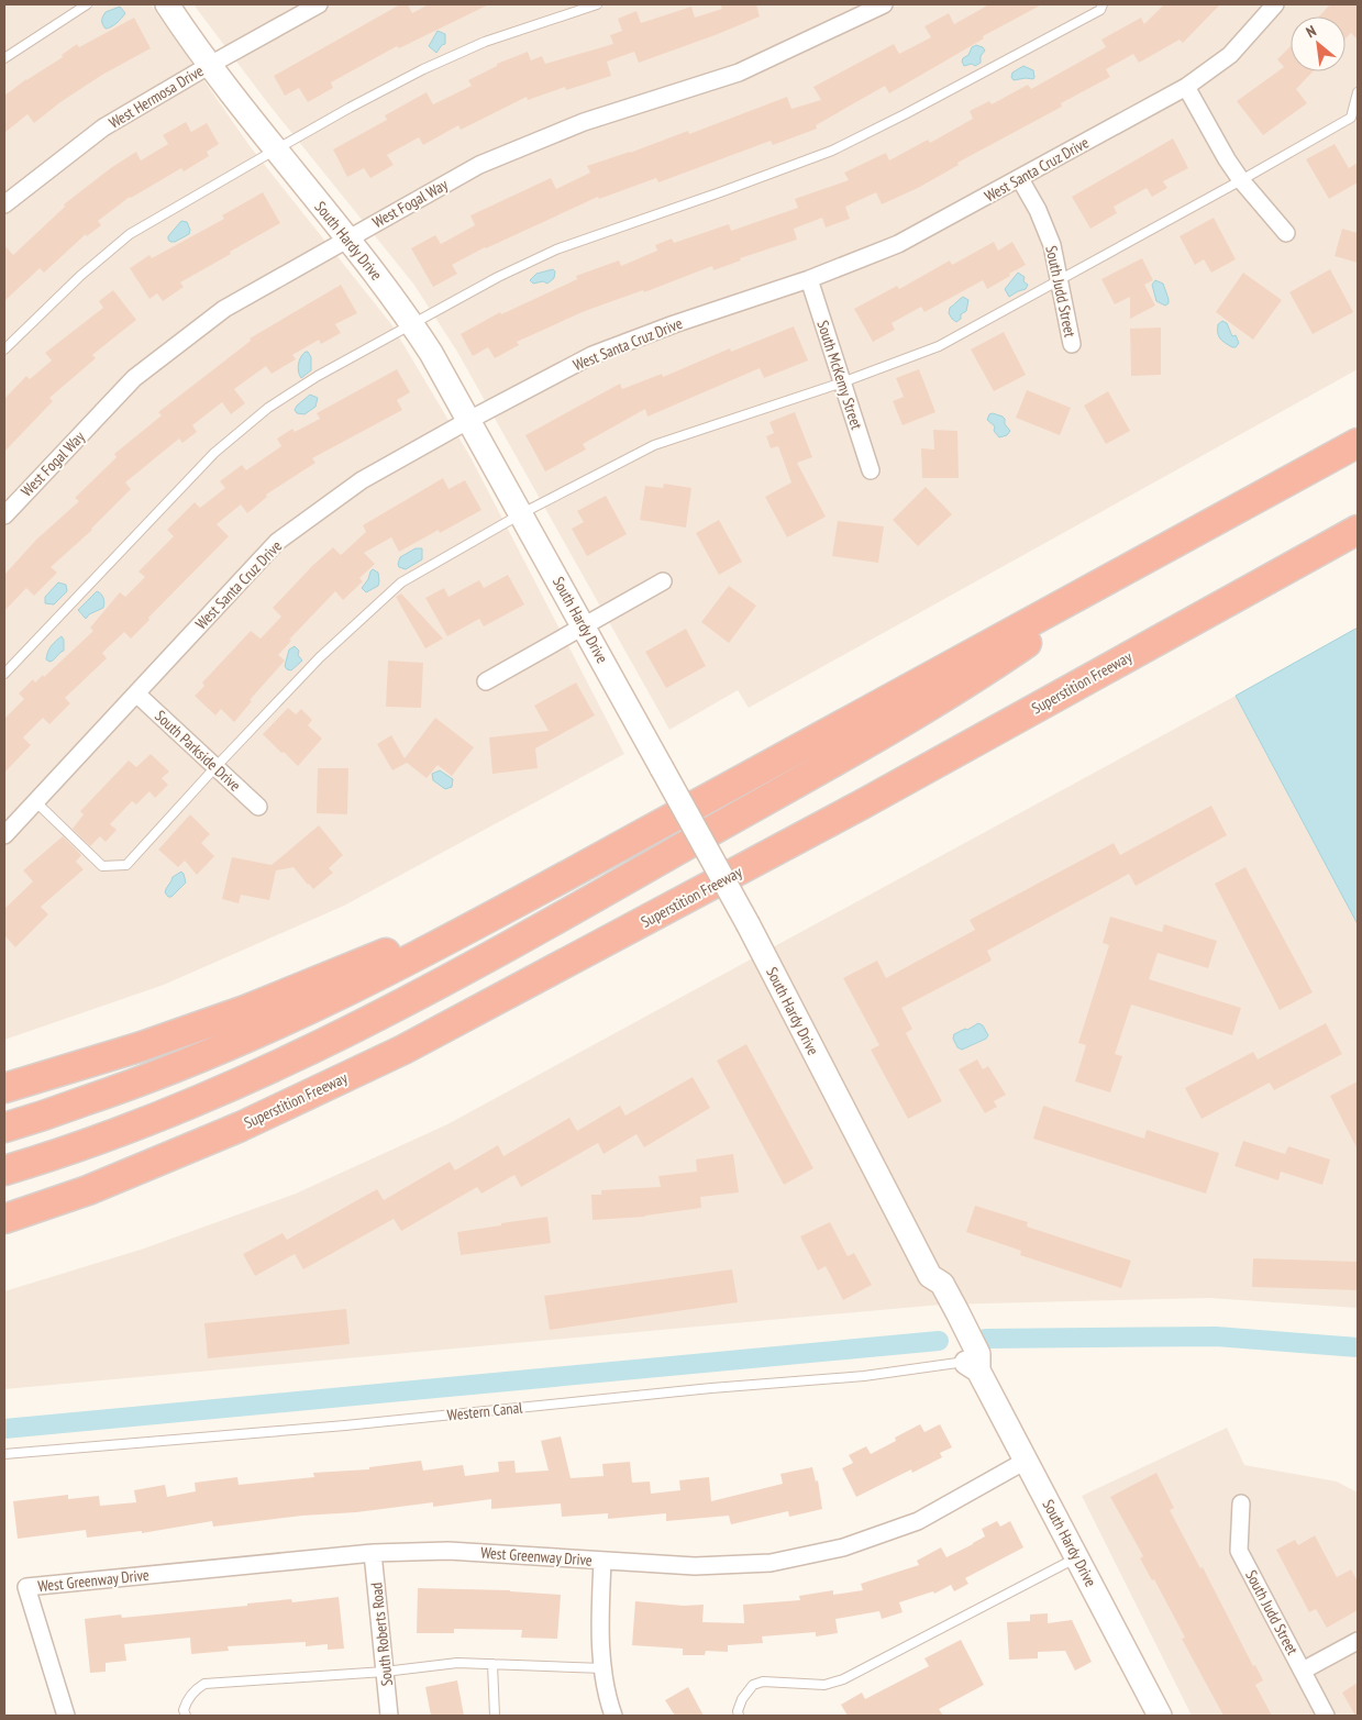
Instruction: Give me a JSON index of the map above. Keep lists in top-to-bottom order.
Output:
{
  "streets": {
    "highway": ["Superstition Freeway"],
    "street": [
      "West Hermosa Drive",
      "West Santa Cruz Drive",
      "West Fogal Way",
      "South Hardy Drive",
      "South Judd Street",
      "South McKemy Street",
      "South Parkside Drive",
      "West Greenway Drive",
      "South Roberts Road"
    ],
    "lane": ["Western Canal"]
  },
  "crossings": [
    ["West Hermosa Drive", "South Hardy Drive"],
    ["West Santa Cruz Drive", "South Hardy Drive"],
    ["West Santa Cruz Drive", "South Judd Street"],
    ["West Santa Cruz Drive", "South McKemy Street"],
    ["West Santa Cruz Drive", "South Parkside Drive"],
    ["West Fogal Way", "South Hardy Drive"],
    ["South Hardy Drive", "Western Canal"],
    ["South Hardy Drive", "West Greenway Drive"],
    ["West Greenway Drive", "South Roberts Road"]
  ],
  "north": "top left"
}
